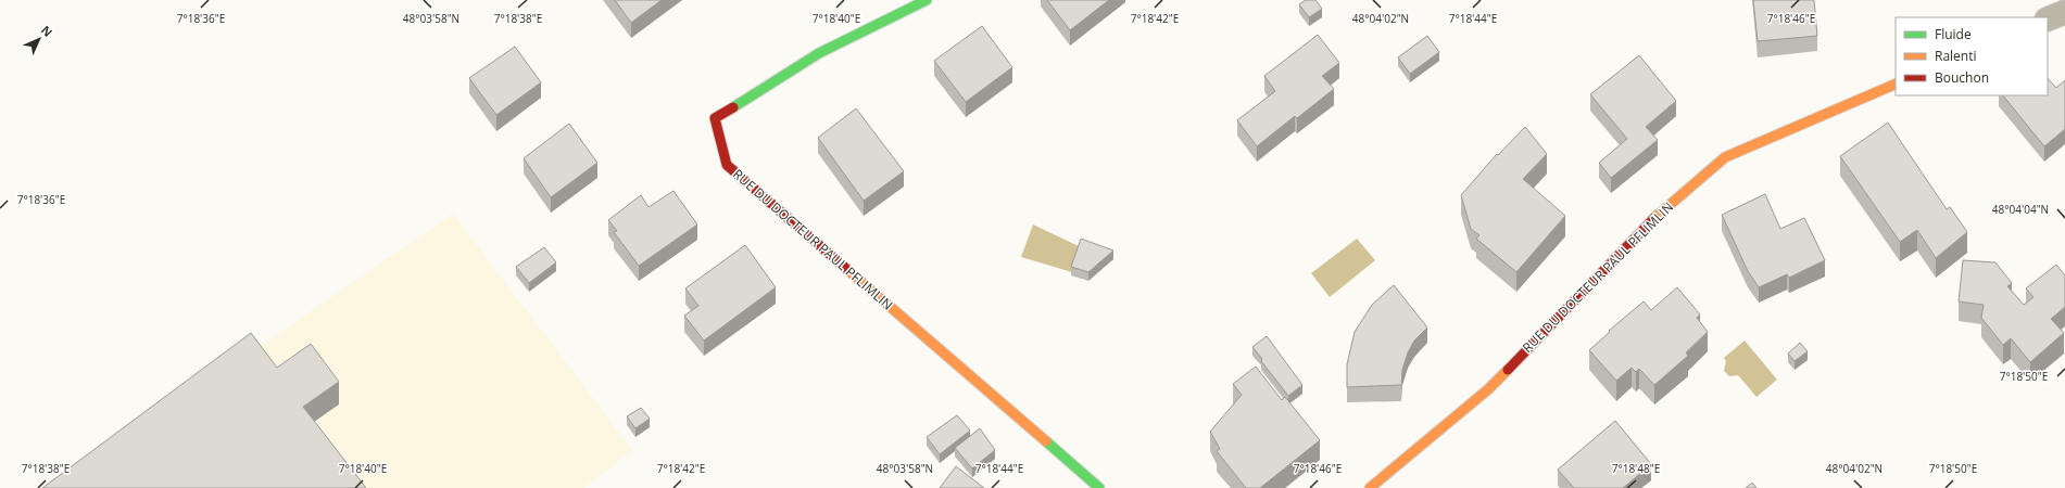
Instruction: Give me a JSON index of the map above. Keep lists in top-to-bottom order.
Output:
{
  "streets": {
    "street": ["RUE DU DOCTEUR PAUL PFLIMLIN"]
  },
  "legend": ["Fluide", "Ralenti", "Bouchon"],
  "north": "top right",
  "coordinates": [
    "7°18'36\"E",
    "48°03'58\"N",
    "7°18'38\"E",
    "7°18'40\"E",
    "7°18'42\"E",
    "48°04'02\"N",
    "7°18'44\"E",
    "7°18'46\"E",
    "48°04'04\"N",
    "7°18'50\"E",
    "7°18'48\"E"
  ]
}
